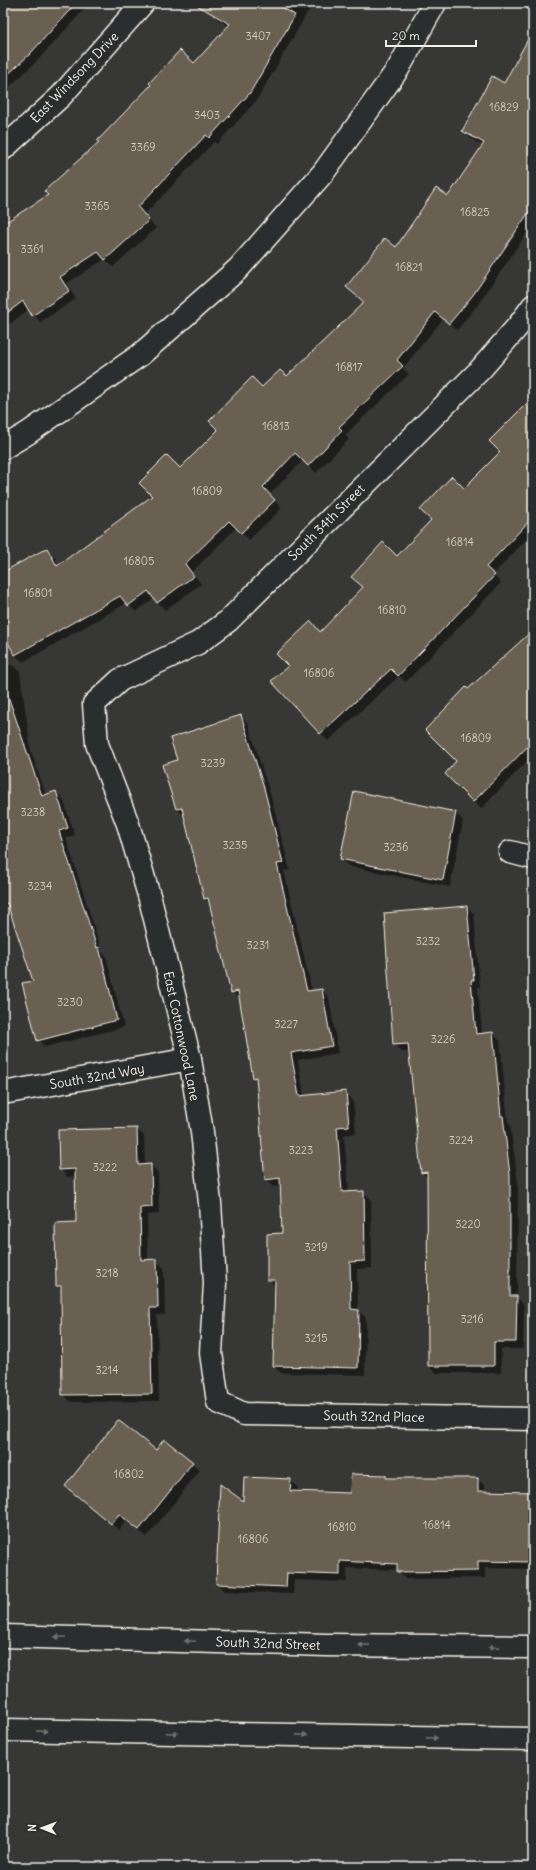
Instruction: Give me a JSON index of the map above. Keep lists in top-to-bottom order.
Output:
{
  "streets": {
    "street": [
      "East Windsong Drive",
      "South 34th Street",
      "East Cottonwood Lane",
      "South 32nd Way",
      "South 32nd Place",
      "South 32nd Street"
    ]
  },
  "crossings": [
    ["South 34th Street", "East Cottonwood Lane"],
    ["East Cottonwood Lane", "South 32nd Way"],
    ["East Cottonwood Lane", "South 32nd Place"]
  ],
  "house_numbers": [
    "3407",
    "16829",
    "3403",
    "3369",
    "3365",
    "16825",
    "3361",
    "16821",
    "16817",
    "16813",
    "16809",
    "16814",
    "16805",
    "16801",
    "16810",
    "16806",
    "16809",
    "3239",
    "3238",
    "3235",
    "3236",
    "3234",
    "3232",
    "3231",
    "3230",
    "3227",
    "3226",
    "3224",
    "3223",
    "3222",
    "3220",
    "3219",
    "3218",
    "3216",
    "3215",
    "3214",
    "16802",
    "16814",
    "16810",
    "16806"
  ],
  "scale_bar": "20 m",
  "north": "left"
}
